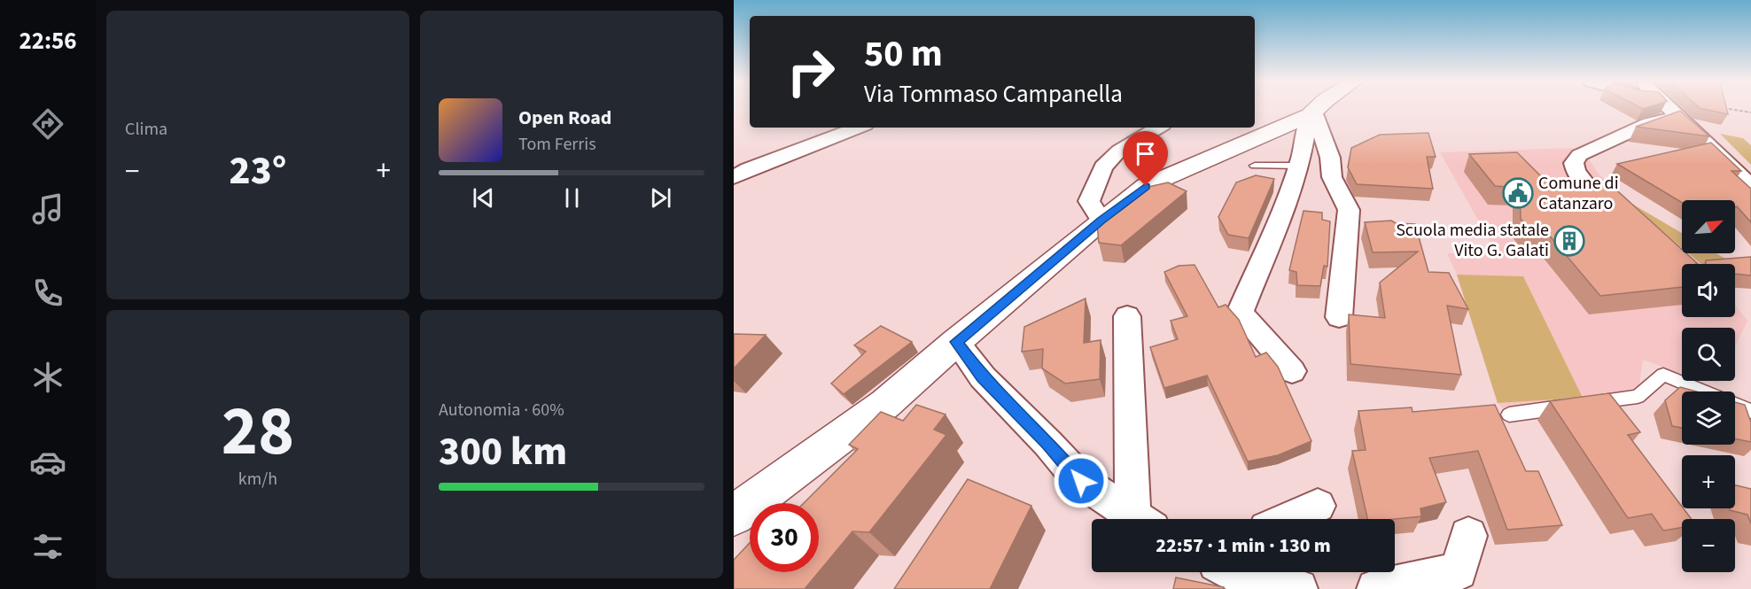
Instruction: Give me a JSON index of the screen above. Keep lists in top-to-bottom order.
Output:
{
  "places": {
    "public building": ["Comune di Catanzaro"],
    "building": ["Scuola media statale Vito G. Galati"]
  },
  "north": "top right",
  "page": {
    "tabs": "22:56",
    "tile": [
      "Clima",
      ["28", "km/h"],
      ["Autonomia · 60%", "300 km"]
    ],
    "turn": ["50 m", "Via Tommaso Campanella"],
    "song": ["Open Road", "Tom Ferris"],
    "heat": ["−", "23°", "+"],
    "map_buttons": ["+", "−"],
    "limit": "30",
    "trip": "22:57 · 1 min · 130 m"
  }
}
